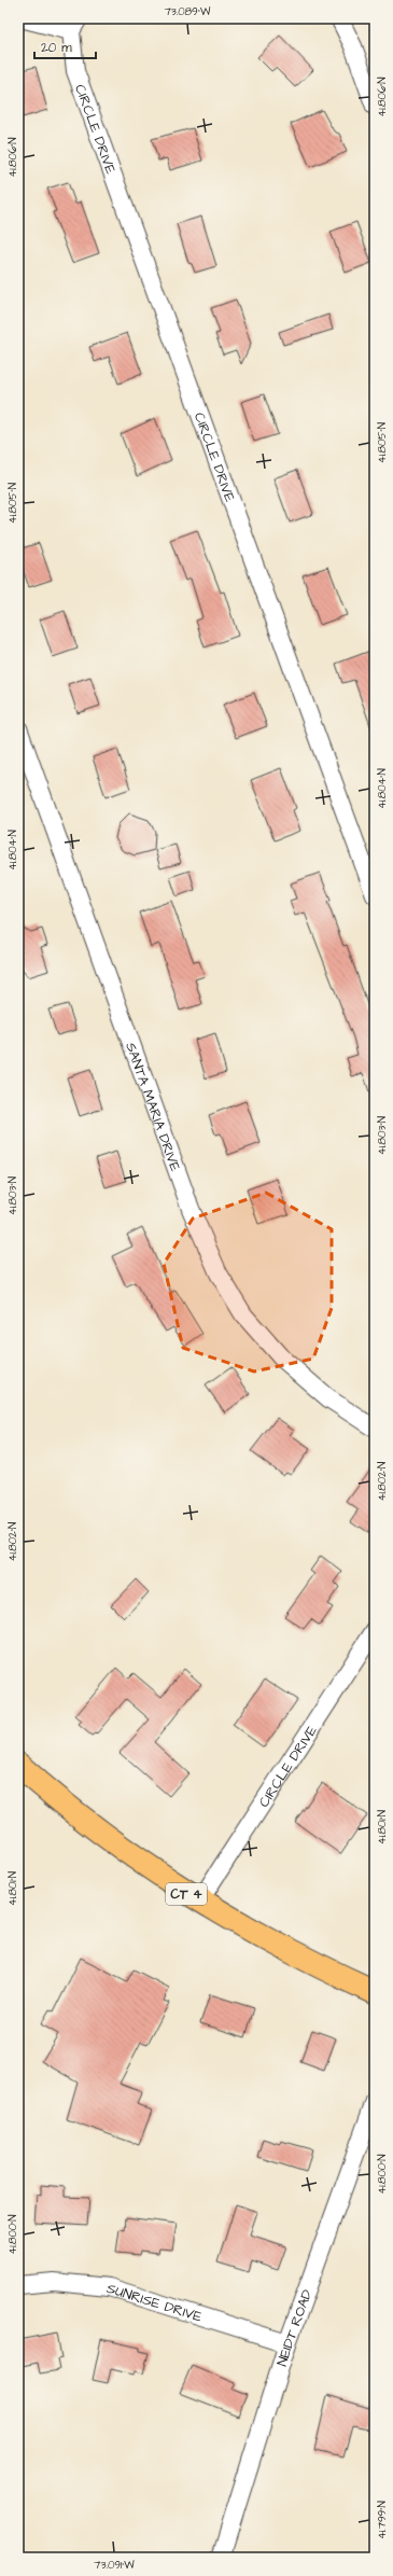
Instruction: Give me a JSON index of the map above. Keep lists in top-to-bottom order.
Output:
{
  "streets": {
    "main road": ["CT 4"],
    "street": [
      "CIRCLE DRIVE",
      "SANTA MARIA DRIVE",
      "SUNRISE DRIVE",
      "NEIDT ROAD"
    ]
  },
  "crossings": [
    ["CIRCLE DRIVE", "CT 4"],
    ["SUNRISE DRIVE", "NEIDT ROAD"]
  ],
  "scale_bar": "20 m",
  "coordinates": [
    "73.089°W",
    "41.806°N",
    "41.805°N",
    "41.804°N",
    "41.803°N",
    "41.802°N",
    "41.801°N",
    "41.800°N",
    "41.799°N",
    "73.091°W"
  ]
}
